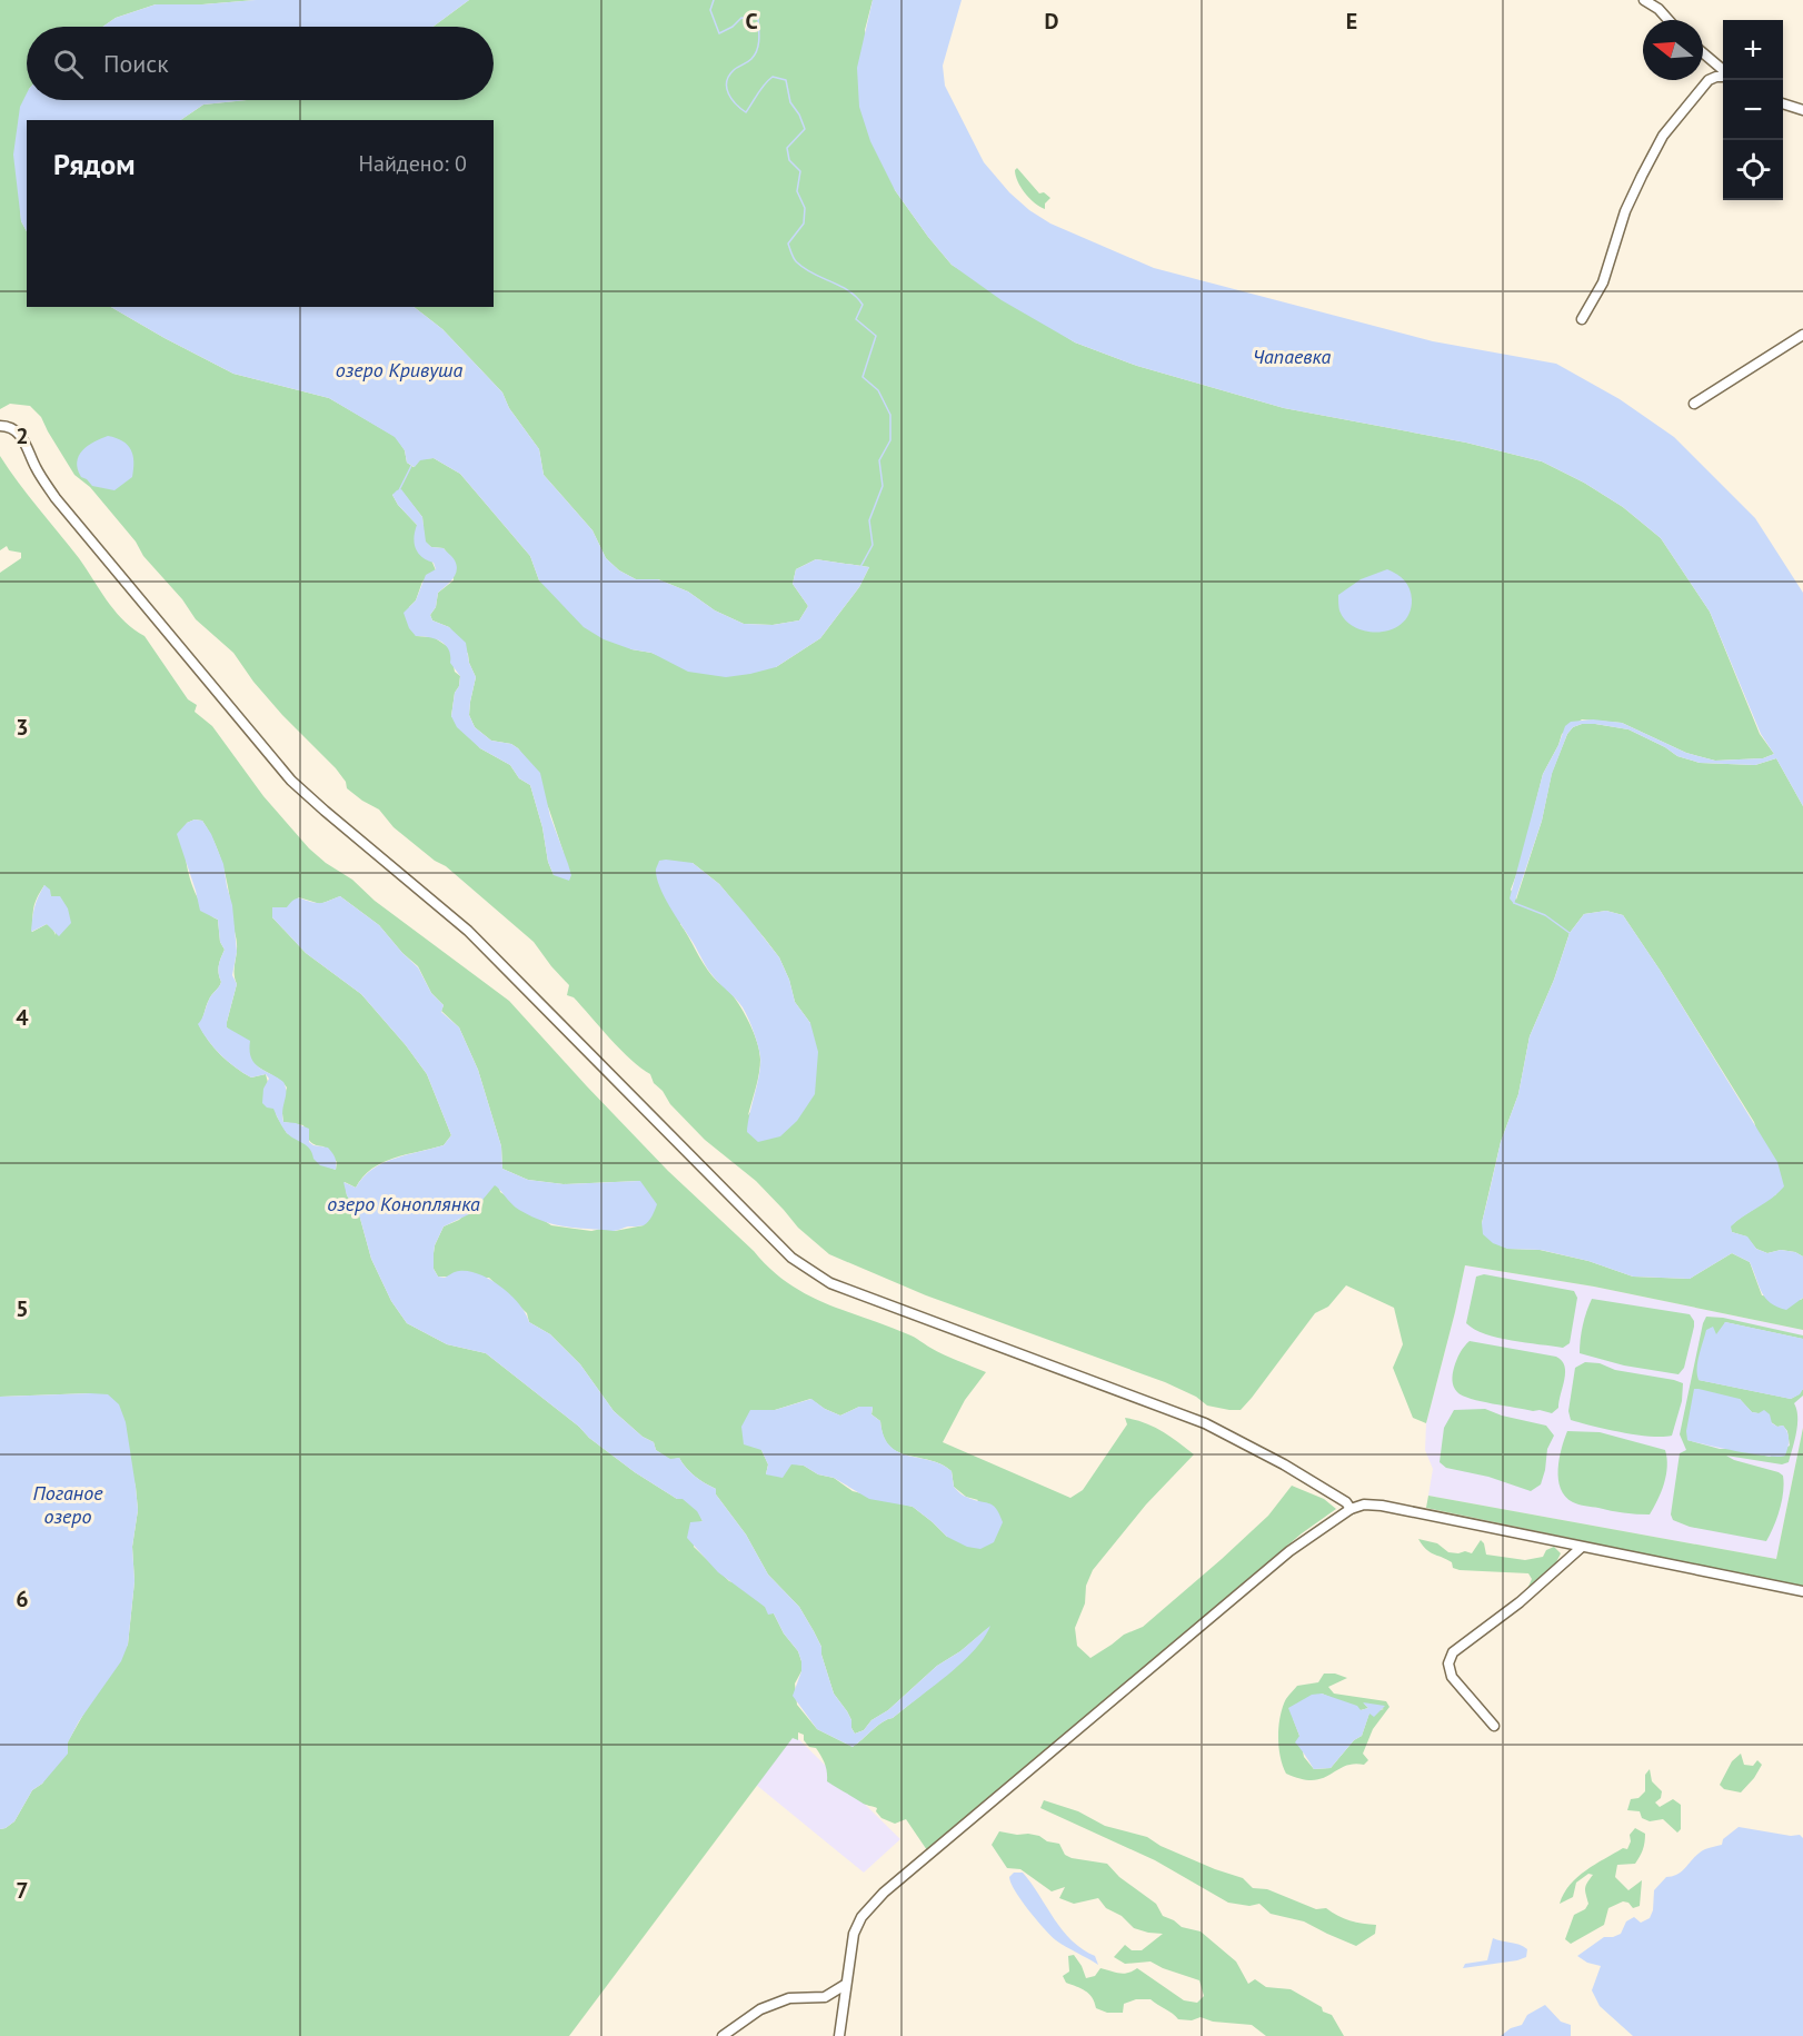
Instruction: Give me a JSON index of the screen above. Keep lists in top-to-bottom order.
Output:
{
  "water": [
    "Чапаевка",
    "озеро Кривуша",
    "озеро Коноплянка",
    "Поганое озеро"
  ],
  "north": "left",
  "page": {
    "map_buttons": ["+", "−"],
    "search": "Поиск",
    "heading": ["Рядом", "Найдено: 0"]
  },
  "grid": {
    "columns": ["C", "D", "E"],
    "rows": [
      "2",
      "3",
      "4",
      "5",
      "6",
      "7"
    ]
  }
}
